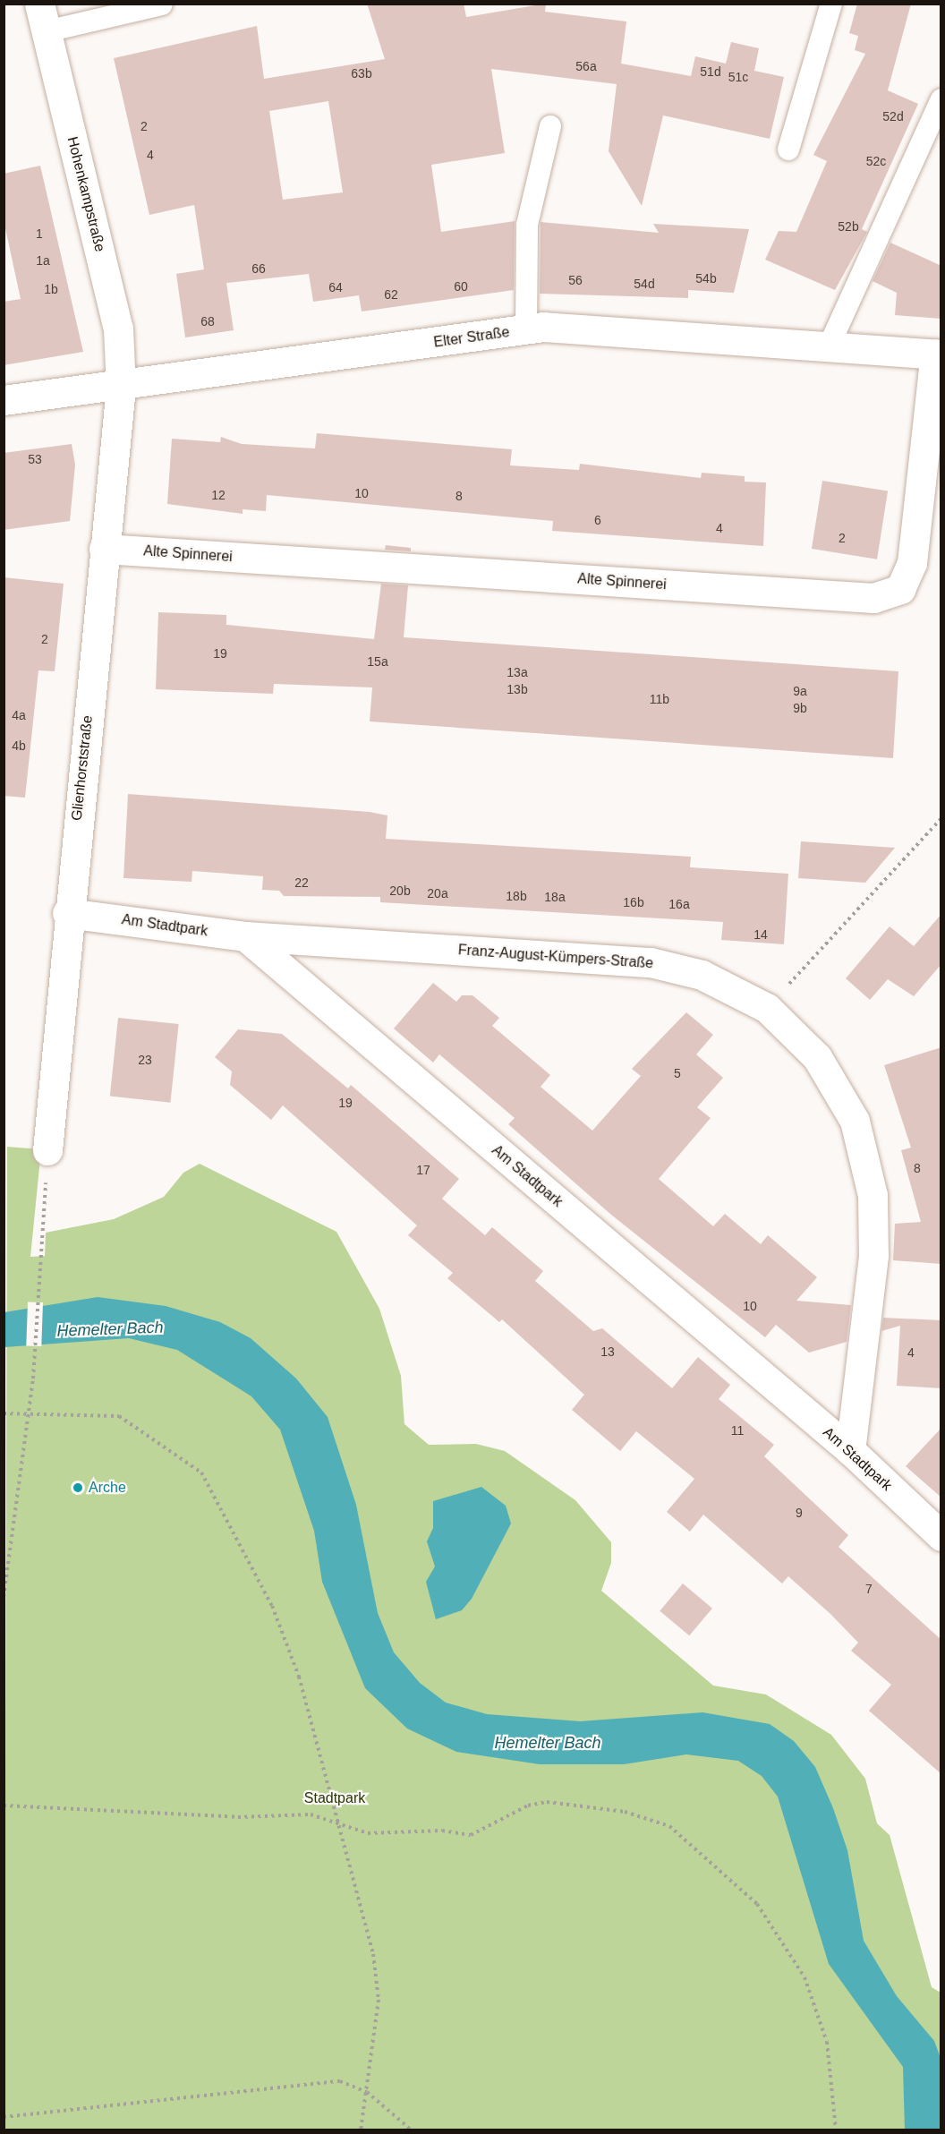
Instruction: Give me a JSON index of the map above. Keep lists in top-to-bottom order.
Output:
{
  "streets": {
    "street": [
      "Hohenkampstraße",
      "Elter Straße",
      "Alte Spinnerei",
      "Glienhorststraße",
      "Am Stadtpark",
      "Franz-August-Kümpers-Straße"
    ]
  },
  "crossings": [
    ["Hohenkampstraße", "Elter Straße"],
    ["Hohenkampstraße", "Glienhorststraße"],
    ["Elter Straße", "Alte Spinnerei"],
    ["Elter Straße", "Glienhorststraße"],
    ["Alte Spinnerei", "Glienhorststraße"],
    ["Glienhorststraße", "Am Stadtpark"],
    ["Am Stadtpark", "Franz-August-Kümpers-Straße"]
  ],
  "water": ["Hemelter Bach"],
  "parks": ["Stadtpark"],
  "places": ["Arche"],
  "house_numbers": [
    "56a",
    "51d",
    "63b",
    "51c",
    "52d",
    "2",
    "4",
    "52c",
    "52b",
    "1",
    "1a",
    "66",
    "54b",
    "56",
    "54d",
    "60",
    "64",
    "1b",
    "62",
    "68",
    "53",
    "10",
    "12",
    "8",
    "6",
    "4",
    "2",
    "2",
    "19",
    "15a",
    "13a",
    "13b",
    "9a",
    "11b",
    "9b",
    "4a",
    "4b",
    "22",
    "20b",
    "20a",
    "18b",
    "18a",
    "16b",
    "16a",
    "14",
    "23",
    "5",
    "19",
    "8",
    "17",
    "10",
    "13",
    "4",
    "11",
    "9",
    "7"
  ]
}
